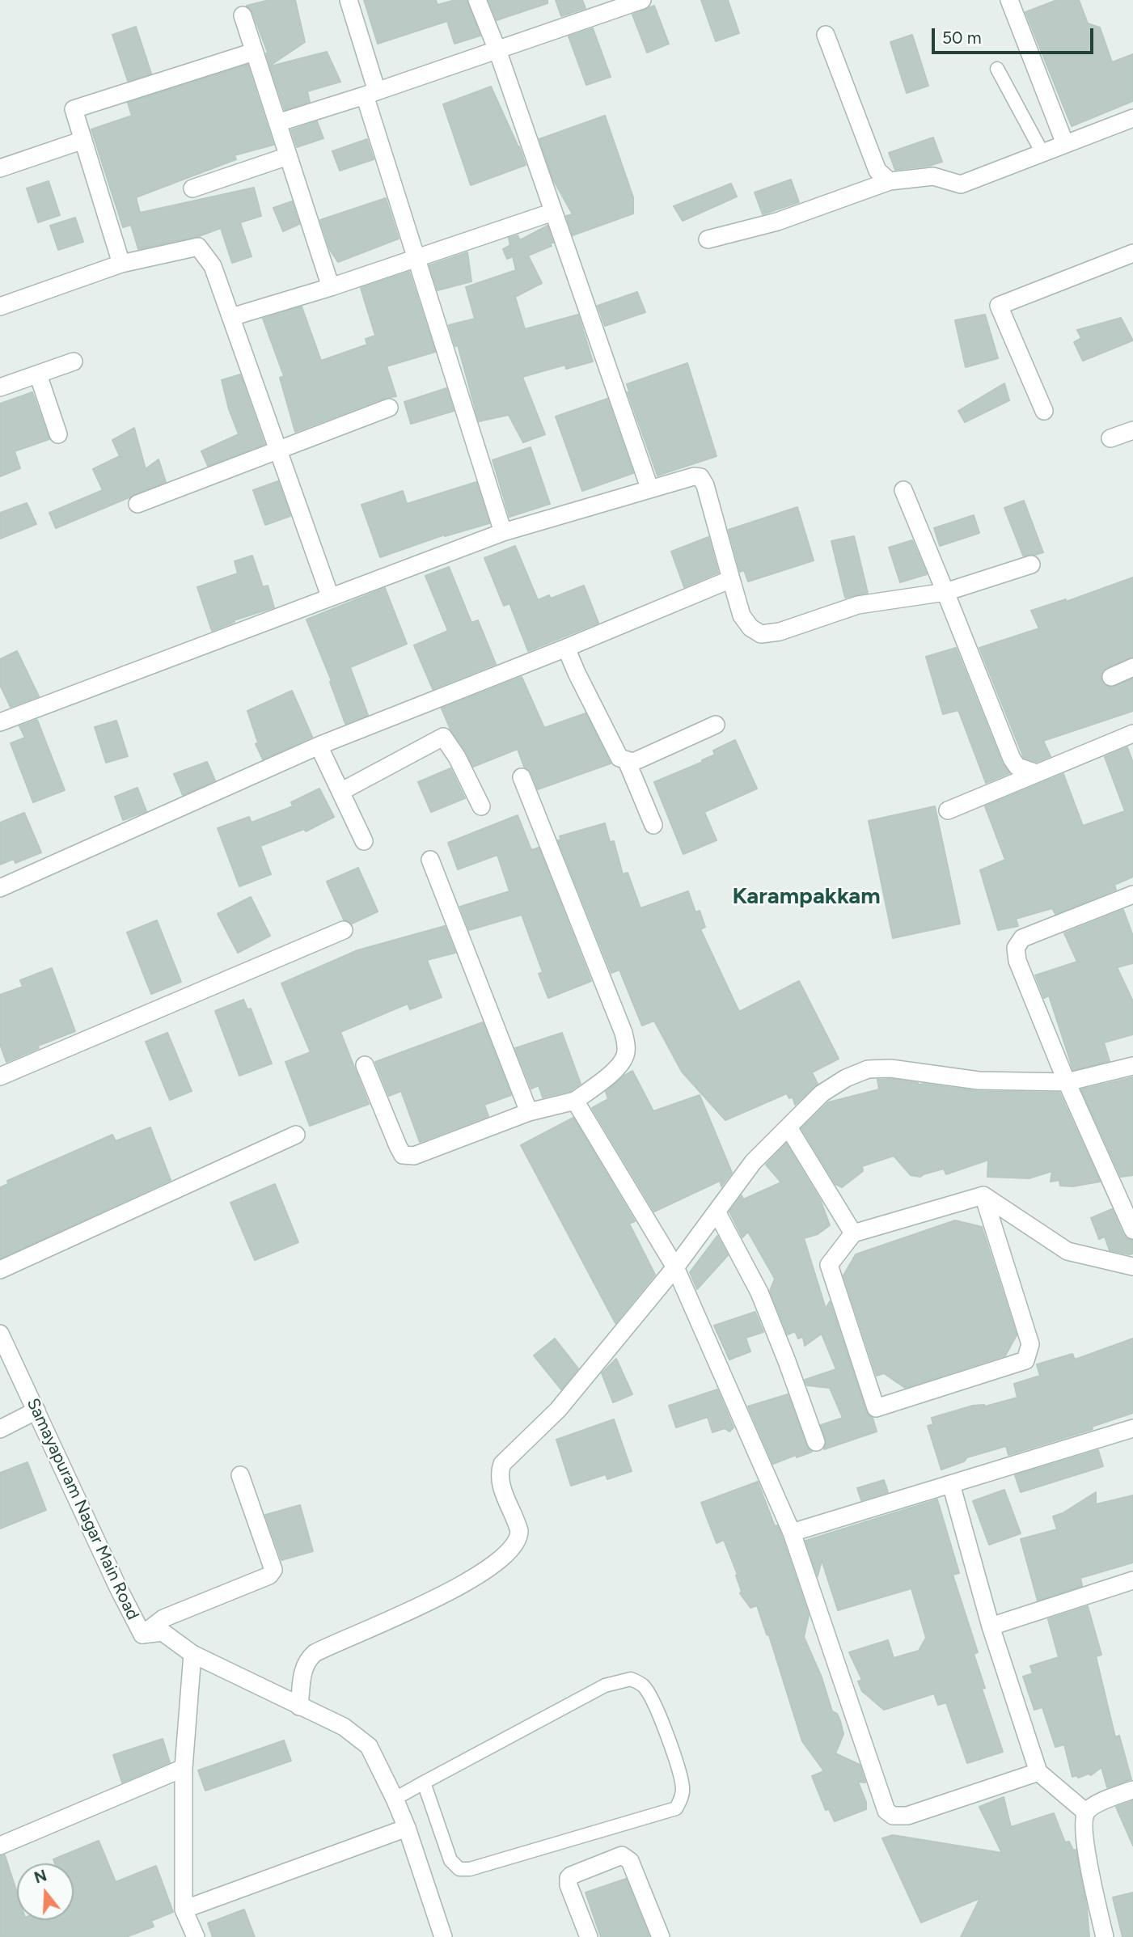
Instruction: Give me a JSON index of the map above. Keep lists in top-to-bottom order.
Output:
{
  "streets": {
    "street": ["Samayapuram Nagar Main Road"]
  },
  "districts": ["Karampakkam"],
  "scale_bar": "50 m",
  "north": "top"
}
